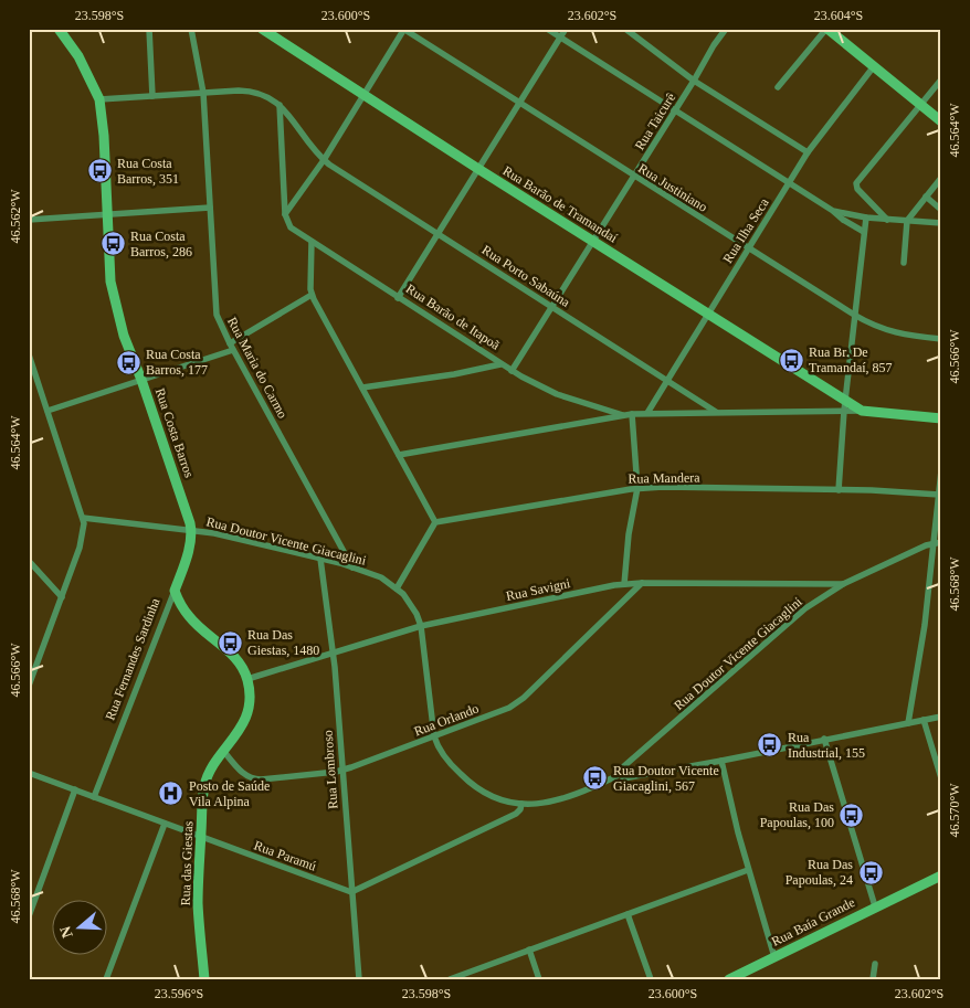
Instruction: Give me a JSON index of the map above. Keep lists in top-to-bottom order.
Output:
{
  "streets": {
    "main road": [
      "Rua Barão de Tramandaí",
      "Rua Costa Barros",
      "Rua Fernandes Sardinha",
      "Rua das Giestas",
      "Rua Baía Grande"
    ],
    "street": [
      "Rua Taicurê",
      "Rua Justiniano",
      "Rua Ilha Seca",
      "Rua Porto Sabaúna",
      "Rua Barão de Itapoã",
      "Rua Maria do Carmo",
      "Rua Mandera",
      "Rua Doutor Vicente Giacaglini",
      "Rua Savigni",
      "Rua Orlando",
      "Rua Lombroso",
      "Rua Paramú"
    ]
  },
  "crossings": [
    ["Rua Taicurê", "Rua Justiniano"],
    ["Rua Taicurê", "Rua Barão de Tramandaí"],
    ["Rua Taicurê", "Rua Porto Sabaúna"],
    ["Rua Taicurê", "Rua Barão de Itapoã"],
    ["Rua Justiniano", "Rua Ilha Seca"],
    ["Rua Barão de Tramandaí", "Rua Ilha Seca"],
    ["Rua Ilha Seca", "Rua Porto Sabaúna"],
    ["Rua Maria do Carmo", "Rua Doutor Vicente Giacaglini"],
    ["Rua Costa Barros", "Rua Doutor Vicente Giacaglini"],
    ["Rua Costa Barros", "Rua Fernandes Sardinha"],
    ["Rua Doutor Vicente Giacaglini", "Rua Savigni"],
    ["Rua Doutor Vicente Giacaglini", "Rua Fernandes Sardinha"],
    ["Rua Doutor Vicente Giacaglini", "Rua Orlando"],
    ["Rua Doutor Vicente Giacaglini", "Rua Lombroso"],
    ["Rua Savigni", "Rua Orlando"],
    ["Rua Savigni", "Rua Lombroso"],
    ["Rua Savigni", "Rua das Giestas"],
    ["Rua Fernandes Sardinha", "Rua Paramú"],
    ["Rua Orlando", "Rua Lombroso"],
    ["Rua Orlando", "Rua das Giestas"],
    ["Rua Lombroso", "Rua Paramú"],
    ["Rua Paramú", "Rua das Giestas"]
  ],
  "places": {
    "bus stop": [
      "Rua Costa Barros, 351",
      "Rua Costa Barros, 286",
      "Rua Br. De Tramandaí, 857",
      "Rua Costa Barros, 177",
      "Rua Das Giestas, 1480",
      "Rua Industrial, 155",
      "Rua Doutor Vicente Giacaglini, 567",
      "Rua Das Papoulas, 100",
      "Rua Das Papoulas, 24"
    ],
    "hospital": ["Posto de Saúde Vila Alpina"]
  },
  "north": "left",
  "coordinates": [
    "23.598°S",
    "23.600°S",
    "23.602°S",
    "23.604°S",
    "46.564°W",
    "46.562°W",
    "46.566°W",
    "46.568°W",
    "46.570°W",
    "23.596°S"
  ]
}
